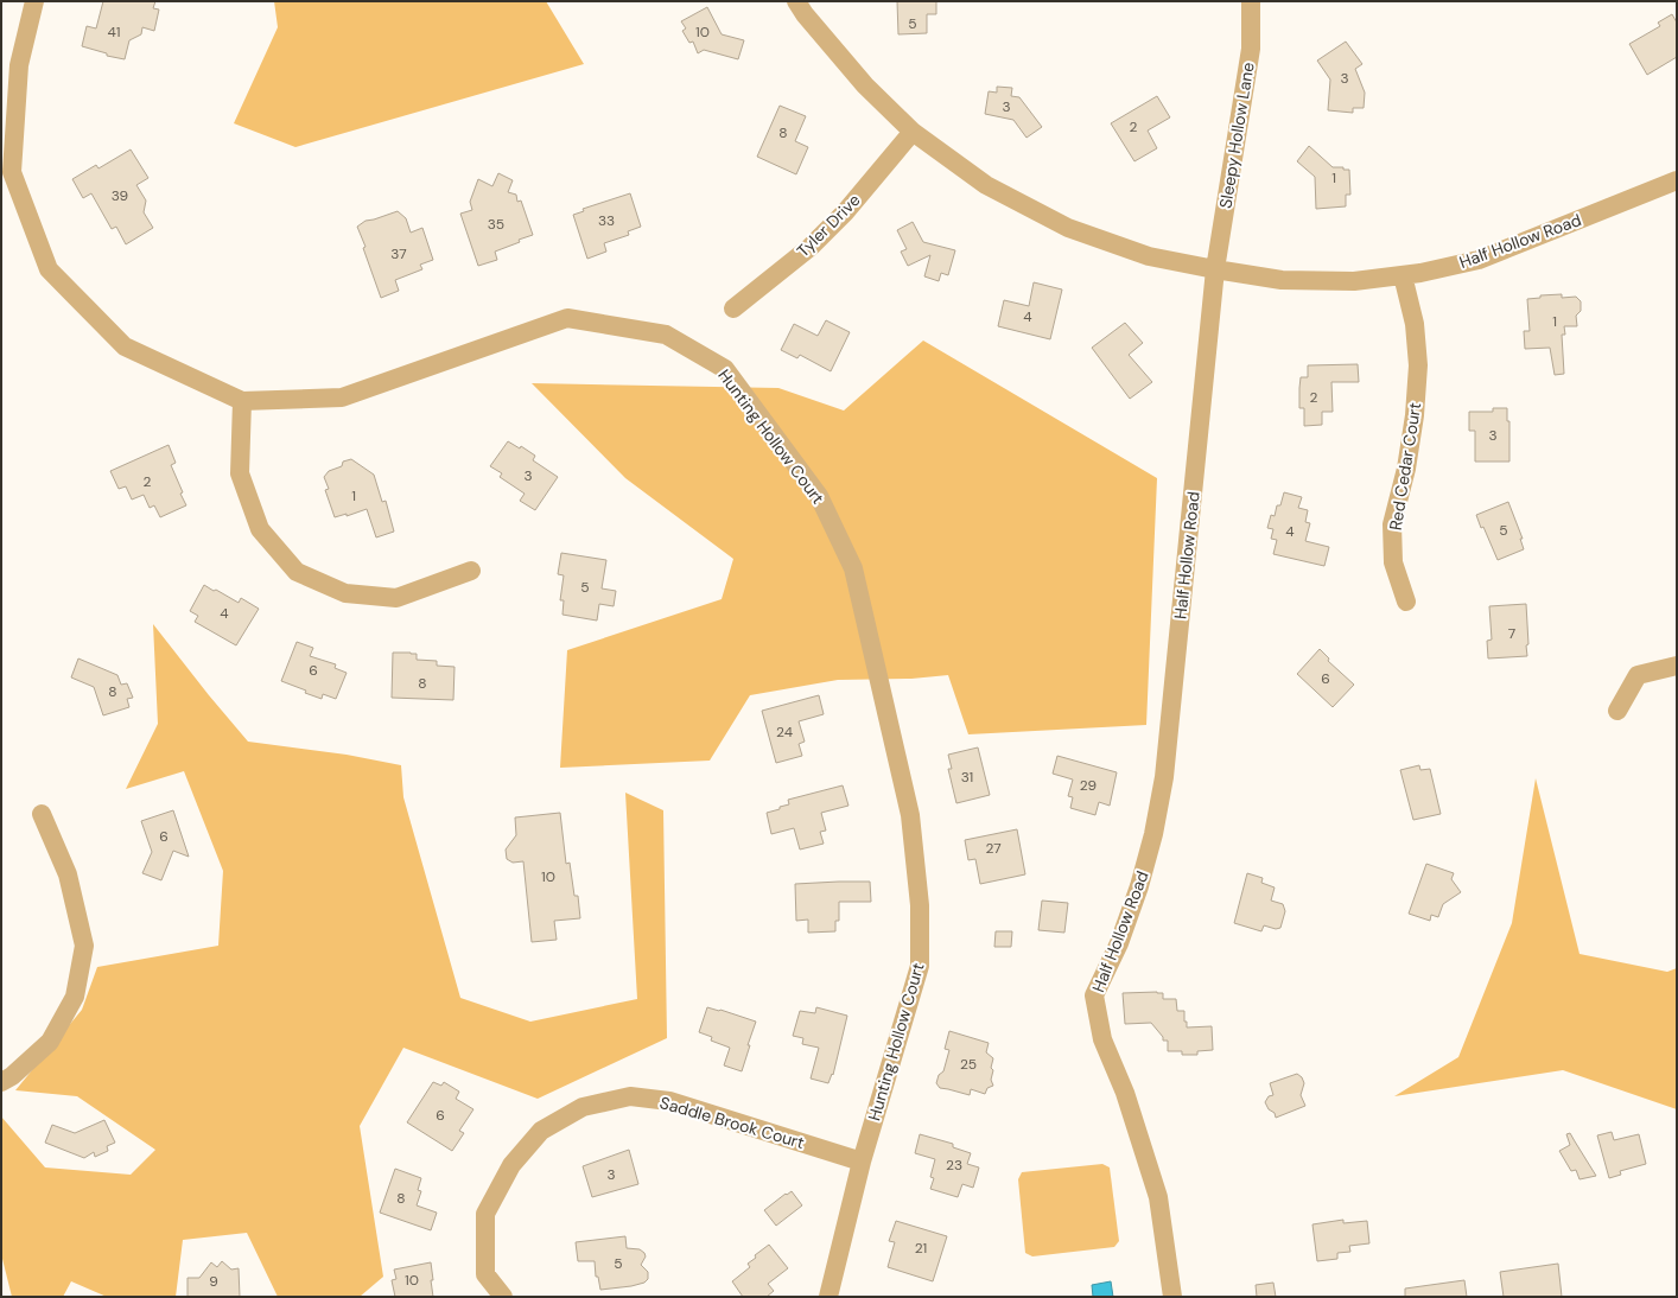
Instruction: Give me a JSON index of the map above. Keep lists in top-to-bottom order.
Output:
{
  "streets": {
    "street": [
      "Sleepy Hollow Lane",
      "Tyler Drive",
      "Half Hollow Road",
      "Hunting Hollow Court",
      "Red Cedar Court",
      "Saddle Brook Court"
    ]
  },
  "crossings": [
    ["Sleepy Hollow Lane", "Half Hollow Road"],
    ["Half Hollow Road", "Red Cedar Court"],
    ["Hunting Hollow Court", "Saddle Brook Court"]
  ],
  "house_numbers": [
    "5",
    "41",
    "10",
    "3",
    "3",
    "2",
    "8",
    "1",
    "39",
    "33",
    "35",
    "37",
    "4",
    "1",
    "2",
    "3",
    "3",
    "2",
    "1",
    "5",
    "4",
    "5",
    "4",
    "7",
    "6",
    "6",
    "8",
    "8",
    "24",
    "31",
    "29",
    "6",
    "27",
    "10",
    "25",
    "6",
    "23",
    "3",
    "8",
    "21",
    "5",
    "10",
    "9"
  ]
}
